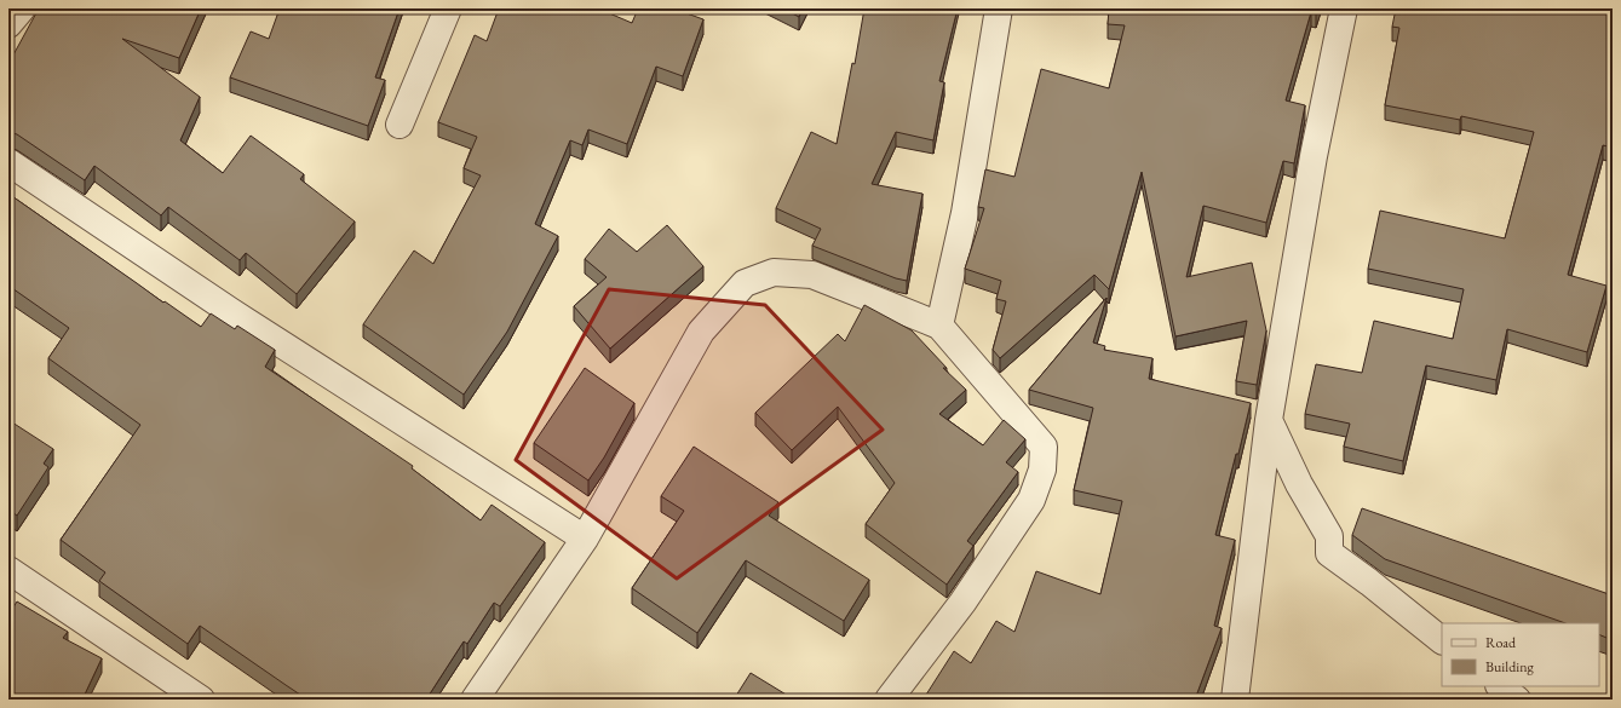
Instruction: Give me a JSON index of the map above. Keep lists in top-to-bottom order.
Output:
{
  "legend": ["Road", "Building"]
}
